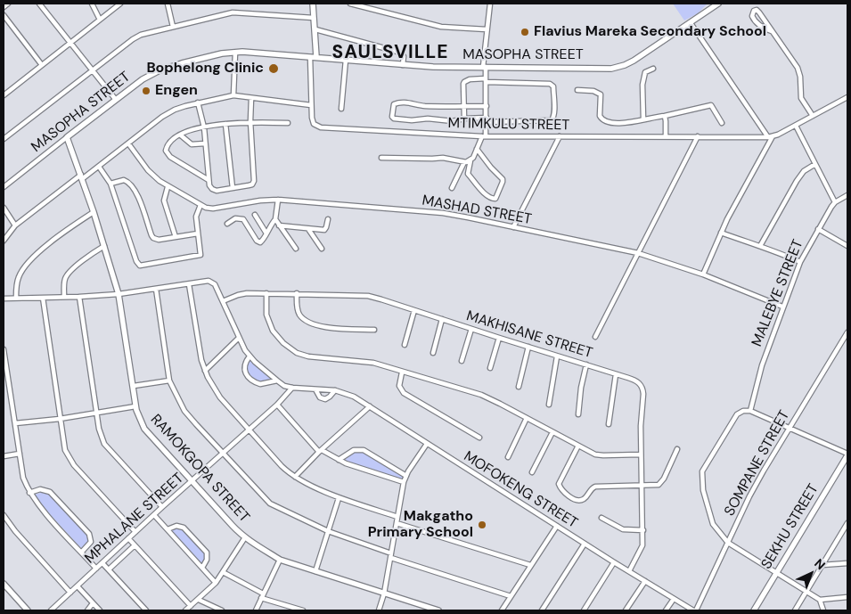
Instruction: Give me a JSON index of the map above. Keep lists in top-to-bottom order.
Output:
{
  "streets": {
    "street": [
      "MASOPHA STREET",
      "MTIMKULU STREET",
      "MASHAD STREET",
      "MALEBYE STREET",
      "MAKHISANE STREET",
      "SOMPANE STREET",
      "RAMOKGOPA STREET",
      "MOFOKENG STREET",
      "MPHALANE STREET",
      "SEKHU STREET"
    ]
  },
  "crossings": [
    ["MASOPHA STREET", "MTIMKULU STREET"],
    ["MASOPHA STREET", "RAMOKGOPA STREET"],
    ["MASHAD STREET", "MALEBYE STREET"],
    ["MAKHISANE STREET", "MOFOKENG STREET"],
    ["SOMPANE STREET", "MOFOKENG STREET"],
    ["RAMOKGOPA STREET", "MPHALANE STREET"],
    ["MOFOKENG STREET", "MPHALANE STREET"]
  ],
  "districts": ["SAULSVILLE"],
  "places": [
    "Flavius Mareka Secondary School",
    "Bophelong Clinic",
    "Engen",
    "Makgatho Primary School"
  ],
  "north": "top right"
}
